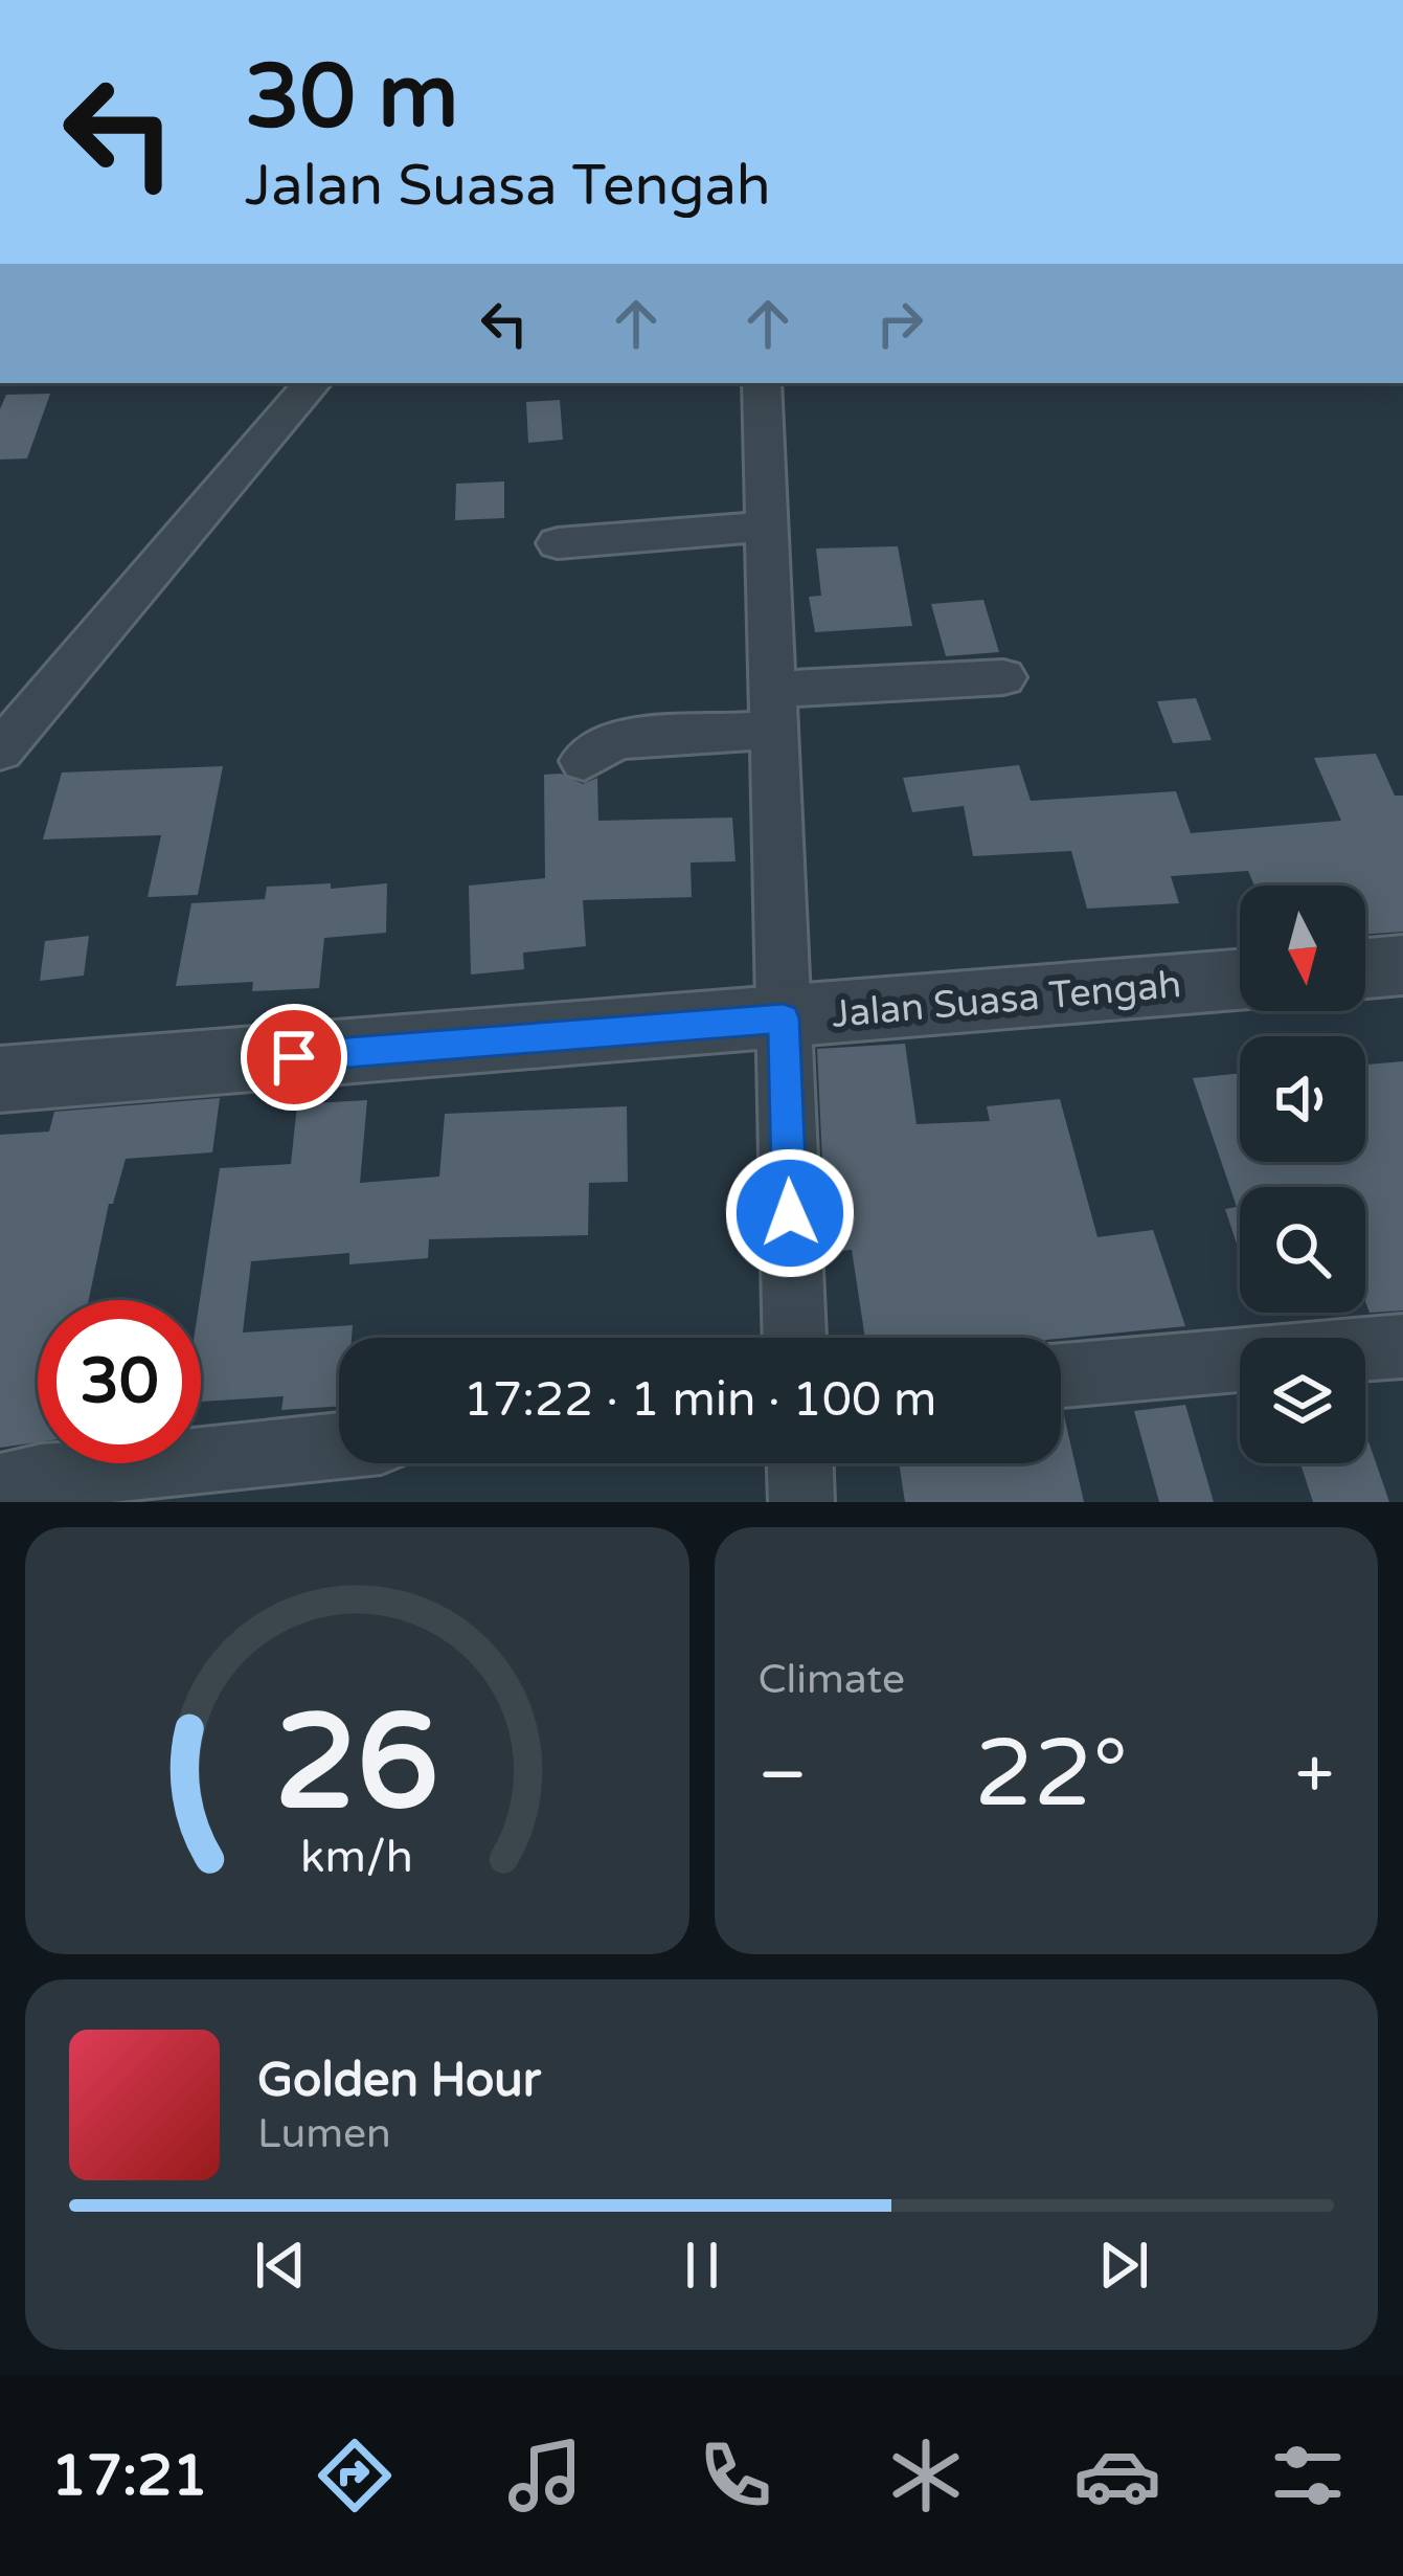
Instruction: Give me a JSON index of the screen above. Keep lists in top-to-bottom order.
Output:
{
  "streets": {
    "street": ["Jalan Suasa Tengah"]
  },
  "north": "bottom",
  "page": {
    "turn": ["30 m", "Jalan Suasa Tengah"],
    "limit": "30",
    "trip": "17:22 · 1 min · 100 m",
    "tile": "Climate",
    "heat": ["−", "22°", "+"],
    "song": ["Golden Hour", "Lumen"],
    "tabs": "17:21",
    "gauge": ["26", "km/h"]
  }
}
